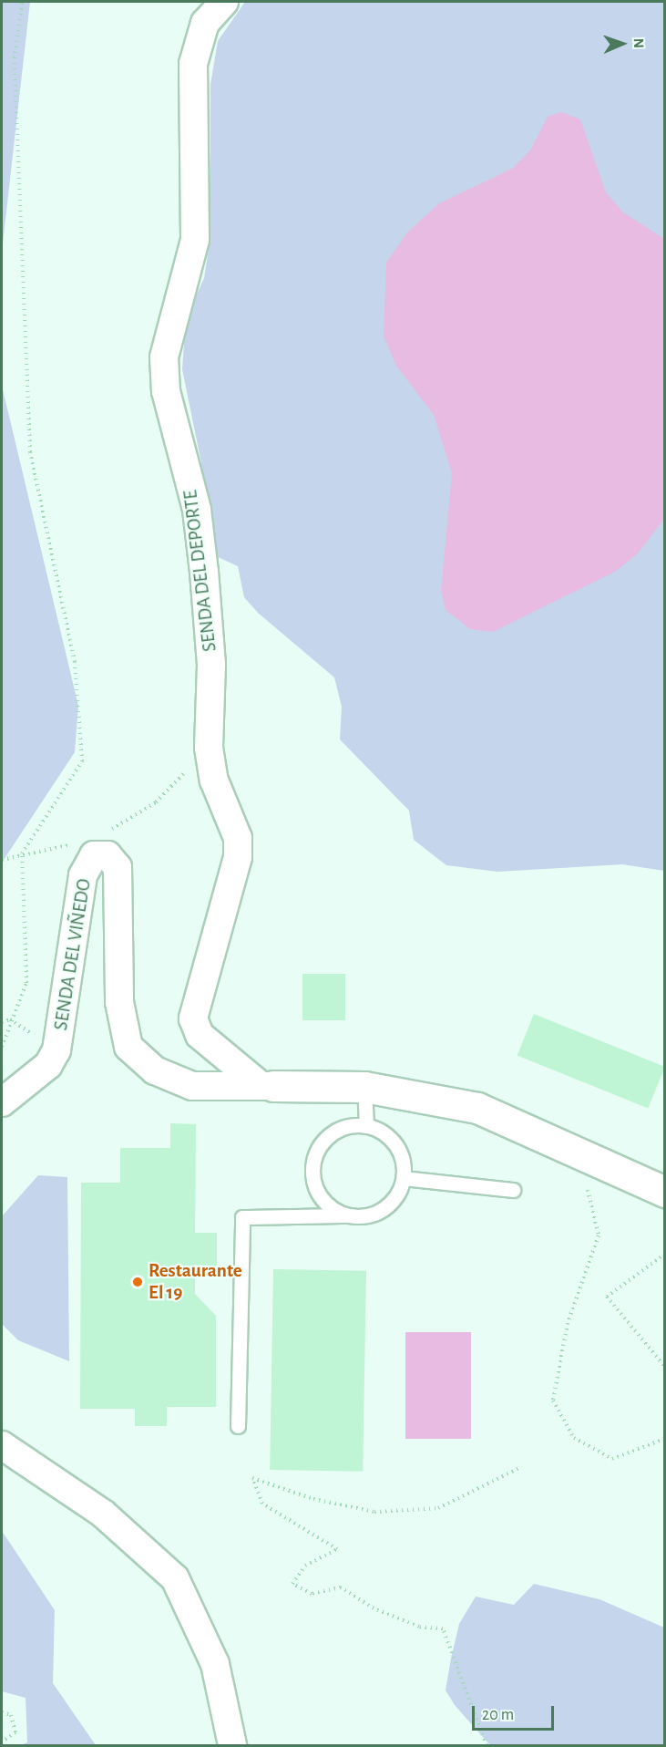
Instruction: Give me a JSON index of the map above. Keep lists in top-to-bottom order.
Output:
{
  "streets": {
    "street": ["SENDA DEL DEPORTE", "SENDA DEL VIÑEDO"]
  },
  "crossings": [
    ["SENDA DEL DEPORTE", "SENDA DEL VIÑEDO"]
  ],
  "places": ["Restaurante El 19"],
  "scale_bar": "20 m",
  "north": "right"
}
